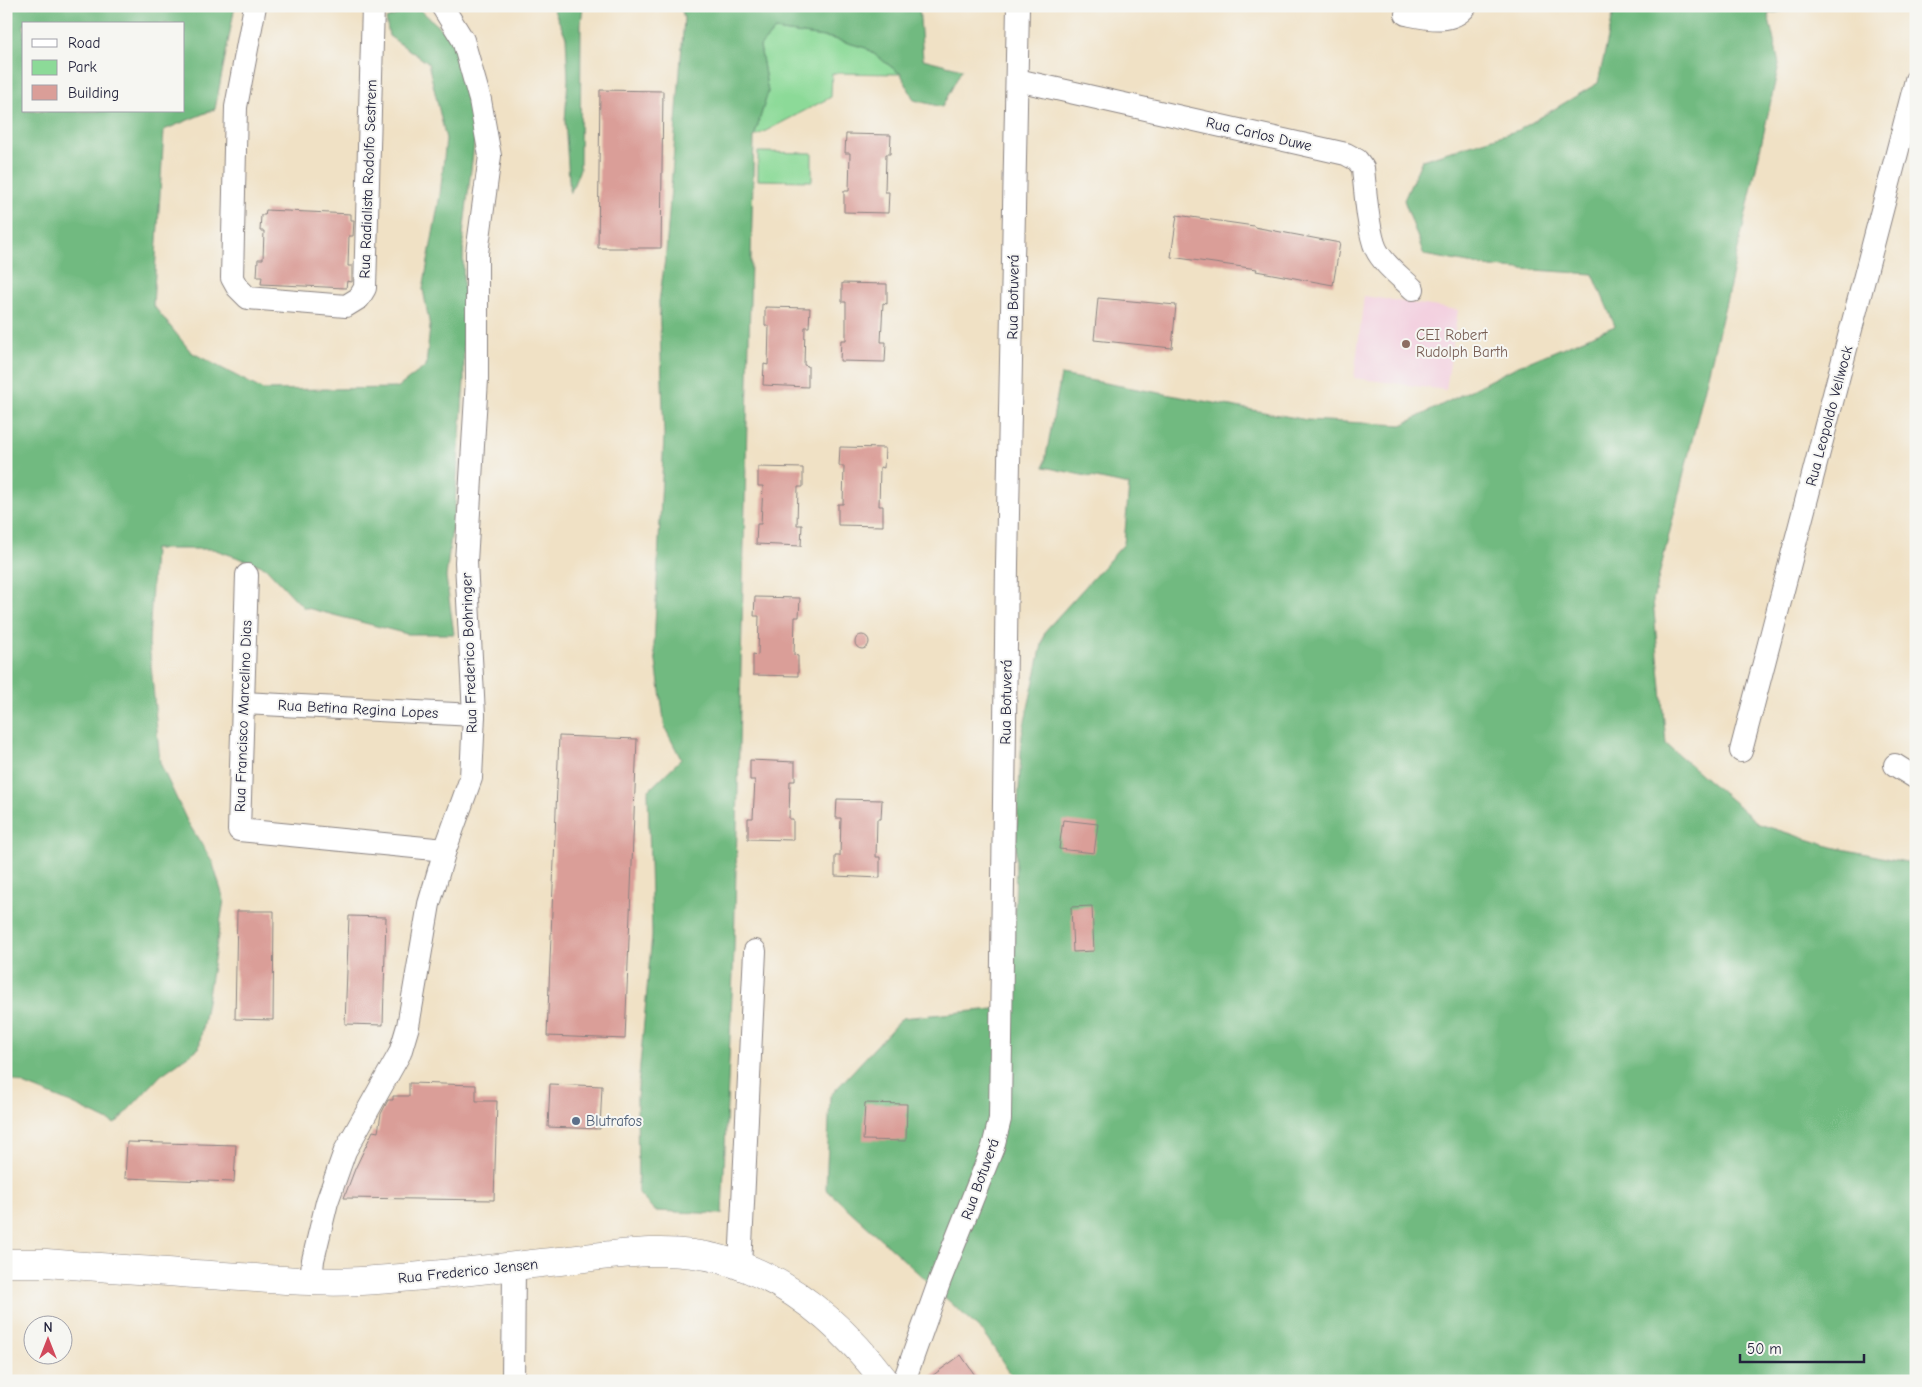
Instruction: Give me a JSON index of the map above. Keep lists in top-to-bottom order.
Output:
{
  "streets": {
    "main road": ["Rua Frederico Jensen"],
    "street": [
      "Rua Carlos Duwe",
      "Rua Radialista Rodolfo Sestrem",
      "Rua Botuverá",
      "Rua Leopoldo Vellwock",
      "Rua Frederico Bohringer",
      "Rua Betina Regina Lopes",
      "Rua Francisco Marcelino Dias"
    ]
  },
  "crossings": [
    ["Rua Carlos Duwe", "Rua Botuverá"],
    ["Rua Frederico Bohringer", "Rua Betina Regina Lopes"],
    ["Rua Frederico Bohringer", "Rua Francisco Marcelino Dias"],
    ["Rua Frederico Bohringer", "Rua Frederico Jensen"],
    ["Rua Betina Regina Lopes", "Rua Francisco Marcelino Dias"]
  ],
  "places": ["CEI Robert Rudolph Barth", "Blutrafos"],
  "legend": ["Road", "Park", "Building"],
  "scale_bar": "50 m",
  "north": "top"
}
